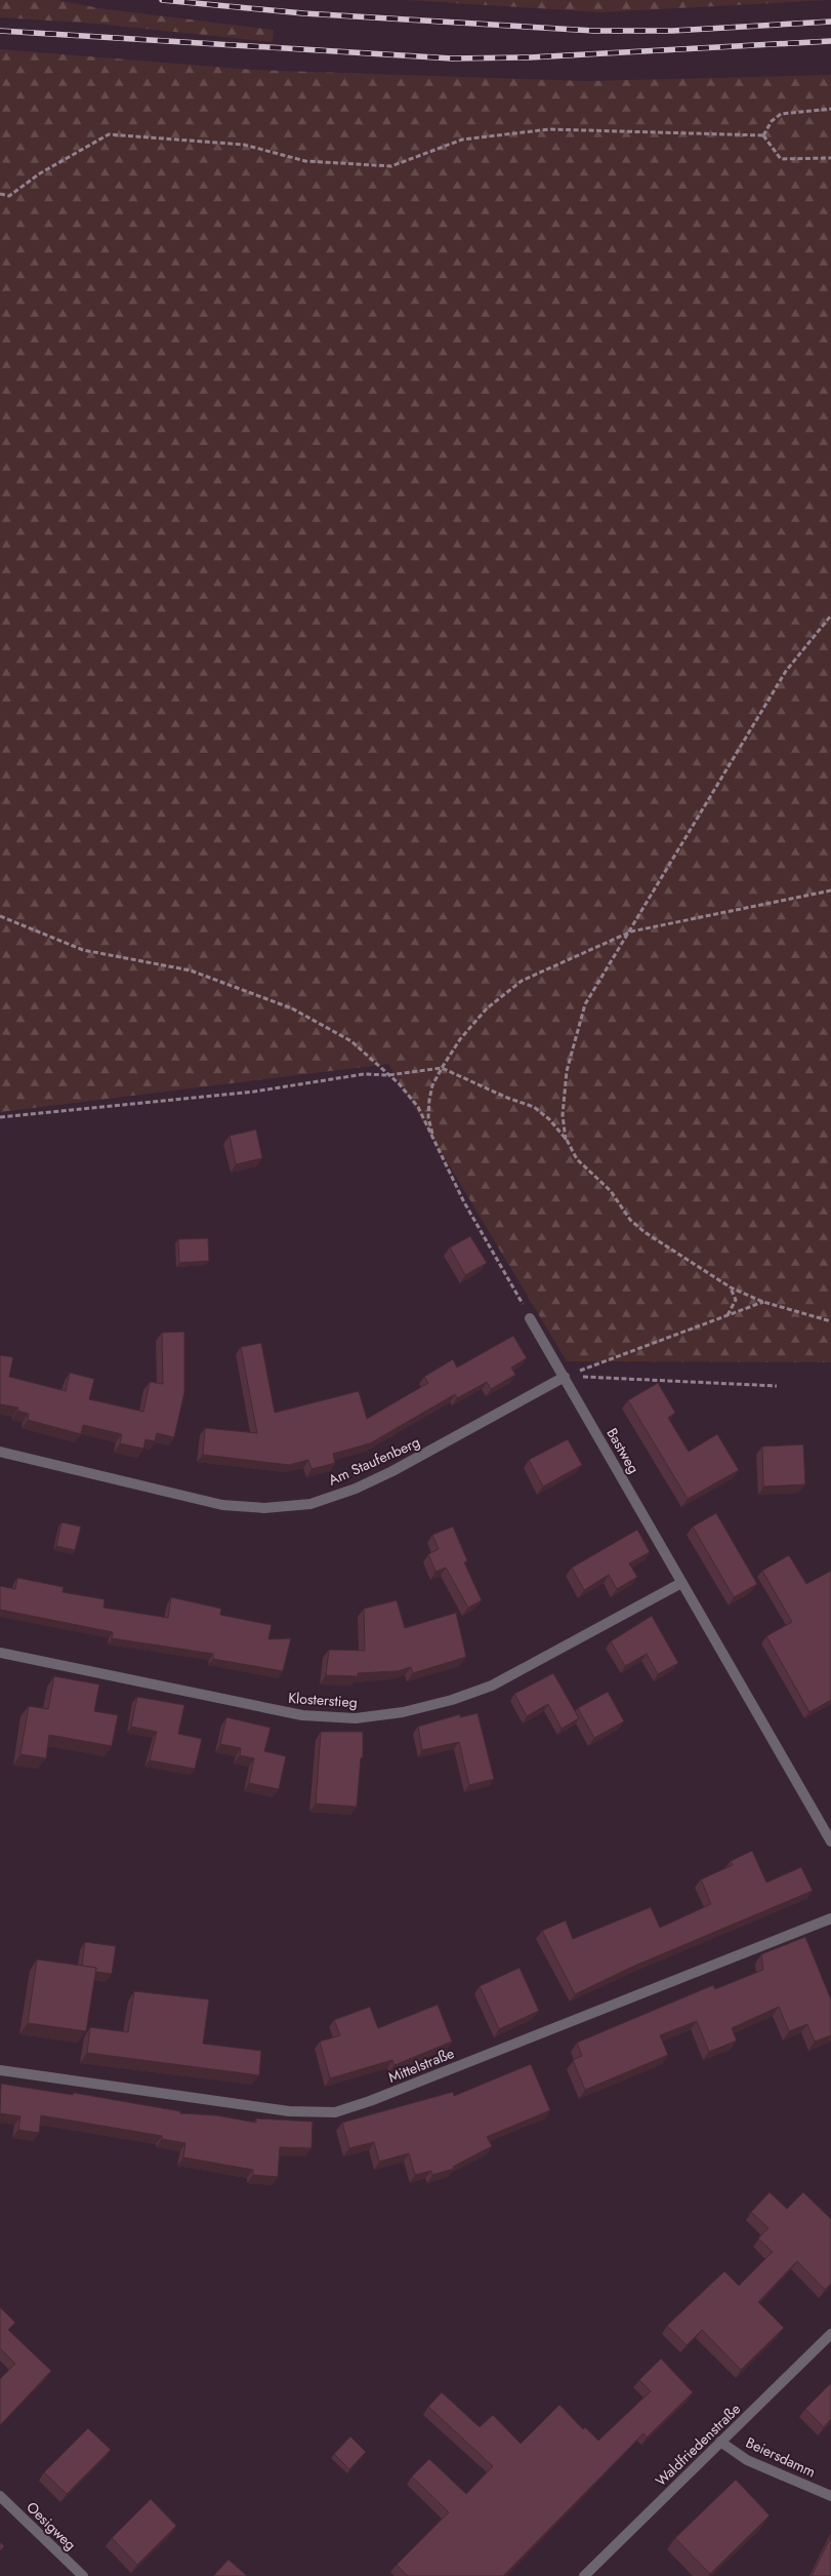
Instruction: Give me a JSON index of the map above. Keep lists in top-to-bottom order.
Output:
{
  "streets": {
    "street": [
      "Bastweg",
      "Am Staufenberg",
      "Klosterstieg",
      "Mittelstraße",
      "Waldfriedenstraße",
      "Beiersdamm",
      "Oesigweg"
    ]
  },
  "crossings": [
    ["Bastweg", "Am Staufenberg"],
    ["Bastweg", "Klosterstieg"],
    ["Waldfriedenstraße", "Beiersdamm"]
  ]
}
